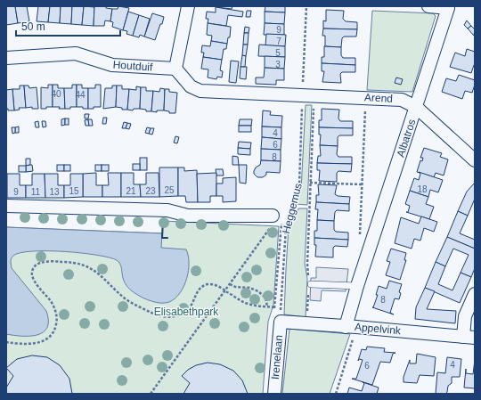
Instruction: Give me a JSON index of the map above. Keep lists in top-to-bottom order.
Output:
{
  "streets": {
    "street": [
      "Houtduif",
      "Arend",
      "Albatros",
      "Appelvink",
      "Irenelaan"
    ],
    "path": ["Heggemus"]
  },
  "crossings": [
    ["Arend", "Albatros"],
    ["Arend", "Heggemus"],
    ["Albatros", "Appelvink"],
    ["Heggemus", "Appelvink"],
    ["Heggemus", "Irenelaan"],
    ["Appelvink", "Irenelaan"]
  ],
  "parks": ["Elisabethpark"],
  "house_numbers": [
    "9",
    "7",
    "5",
    "3",
    "40",
    "44",
    "4",
    "6",
    "8",
    "18",
    "25",
    "15",
    "21",
    "23",
    "9",
    "11",
    "13",
    "8",
    "4",
    "6"
  ],
  "scale_bar": "50 m"
}
